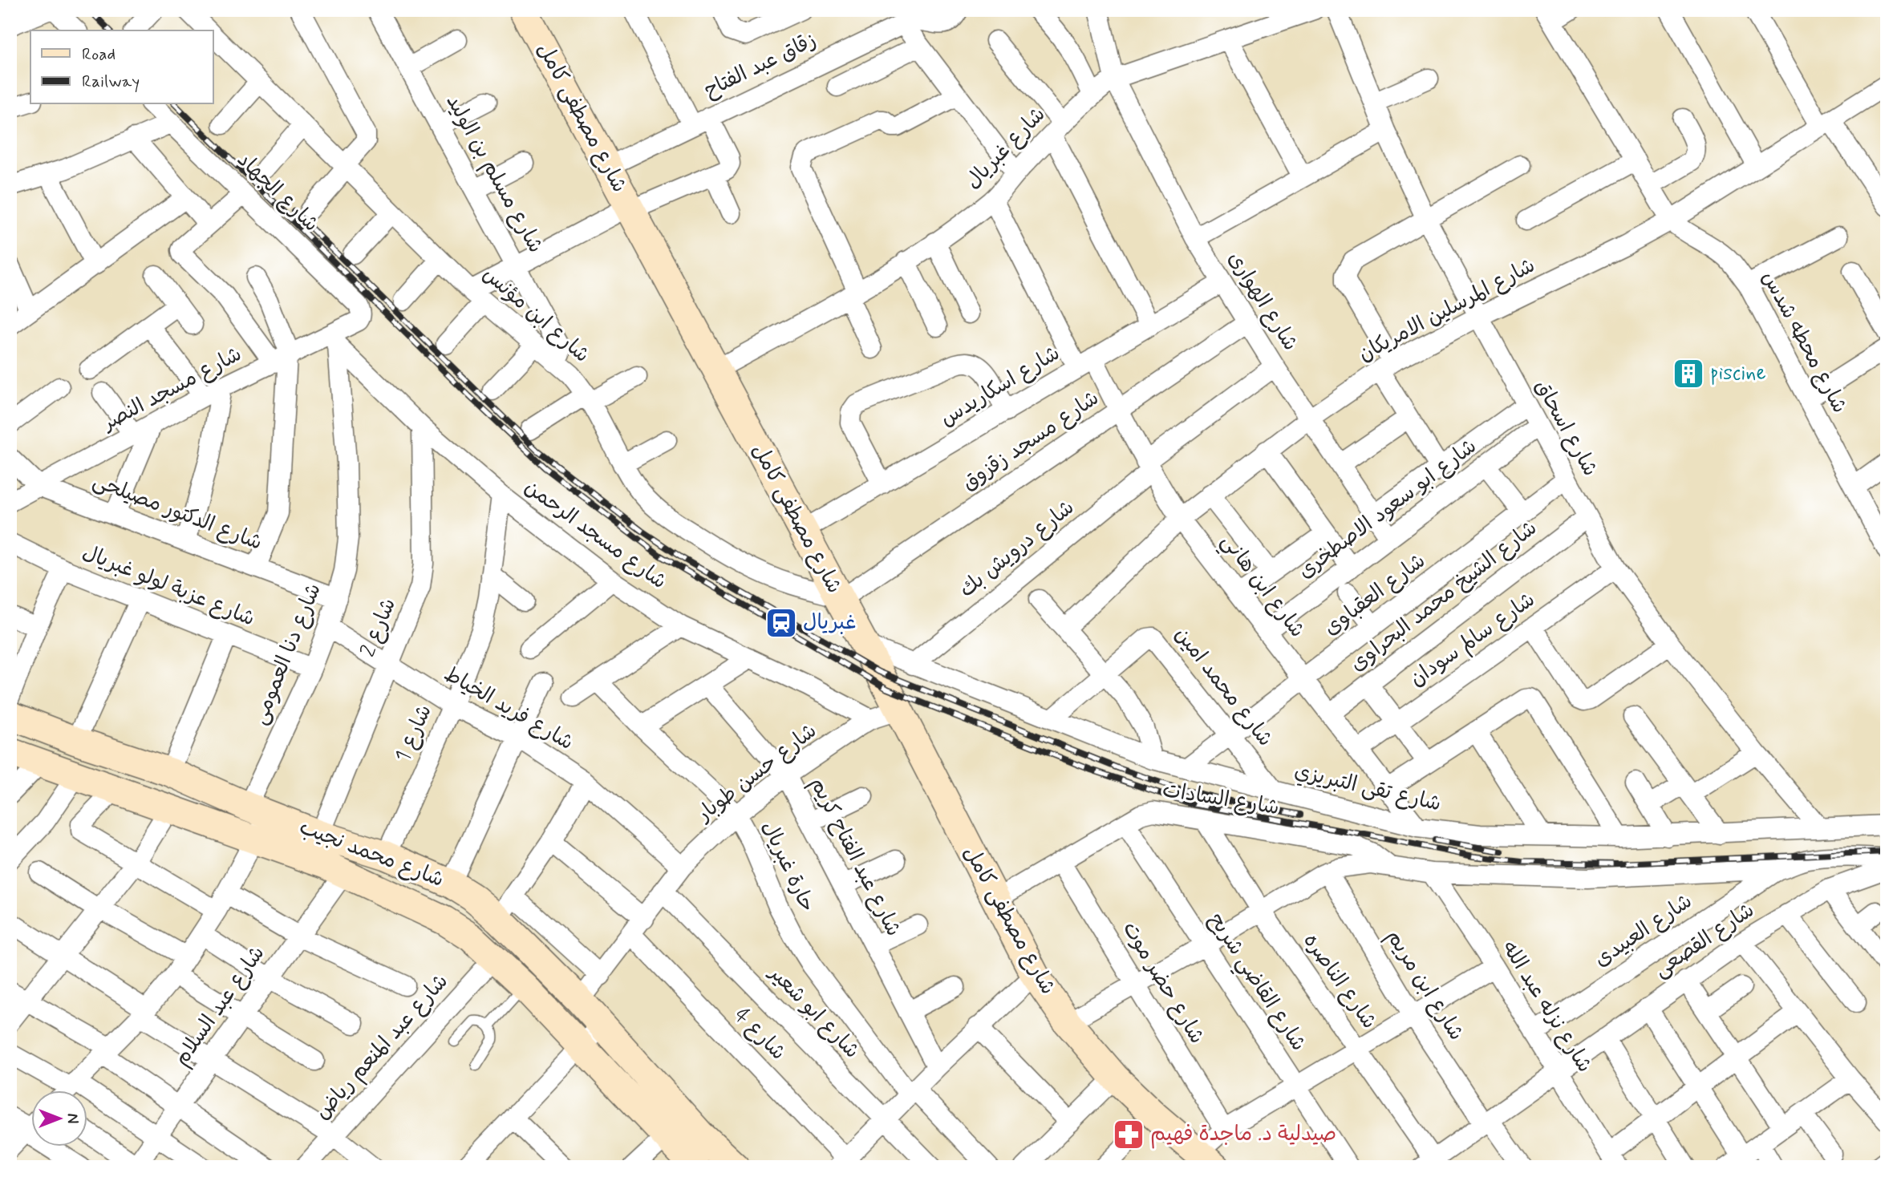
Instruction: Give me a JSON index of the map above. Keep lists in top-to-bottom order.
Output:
{
  "streets": {
    "main road": ["شارع مصطفى كامل", "شارع محمد نجيب"],
    "street": [
      "زقاق عبد الفتاح",
      "شارع غبريال",
      "شارع مسلم بن الوليد",
      "شارع الجهاد",
      "شارع الهوارى",
      "شارع المرسلين الامريكان",
      "شارع ابن مؤنس",
      "شارع محطه شدس",
      "شارع اسكاريدس",
      "شارع مسجد النصر",
      "شارع اسحاق",
      "شارع مسجد زقزوق",
      "شارع ابو سعود الاصطخرى",
      "شارع الدكتور مصيلحى",
      "شارع مسجد الرحمن",
      "شارع درويش بك",
      "شارع عزبة لولو غبريال",
      "شارع ابن هاني",
      "شارع العقباوى",
      "شارع الشيخ محمد البحراوى",
      "شارع 2",
      "شارع سالم سودان",
      "شارع دنا العمومى",
      "شارع محمد امين",
      "شارع فريد الخياط",
      "شارع 1",
      "شارع حسن طوبار",
      "شارع تقى التبريزي",
      "شارع السادات",
      "شارع عبد الفتاح كريم",
      "حارة غبريال",
      "شارع العبيدى",
      "شارع القصعى",
      "شارع الناصره",
      "شارع القاضي شريح",
      "شارع حضر موت",
      "شارع ابن مريم",
      "شارع عبد السلام",
      "شارع نزله عبد الله",
      "شارع ابو شعير",
      "شارع 4",
      "شارع عبد المنعم رياض"
    ]
  },
  "crossings": [
    ["زقاق عبد الفتاح", "شارع مصطفى كامل"],
    ["شارع مصطفى كامل", "شارع غبريال"],
    ["شارع مصطفى كامل", "شارع ابن مؤنس"],
    ["شارع مصطفى كامل", "شارع اسكاريدس"],
    ["شارع مصطفى كامل", "شارع مسجد زقزوق"],
    ["شارع مصطفى كامل", "شارع حسن طوبار"],
    ["شارع مصطفى كامل", "شارع تقى التبريزي"],
    ["شارع مصطفى كامل", "شارع السادات"],
    ["شارع غبريال", "شارع الهوارى"],
    ["شارع غبريال", "شارع ابن هاني"],
    ["شارع مسلم بن الوليد", "شارع ابن مؤنس"],
    ["شارع الجهاد", "شارع مسجد النصر"],
    ["شارع الهوارى", "شارع المرسلين الامريكان"],
    ["شارع الهوارى", "شارع اسكاريدس"],
    ["شارع الهوارى", "شارع مسجد زقزوق"],
    ["شارع الهوارى", "شارع ابو سعود الاصطخرى"],
    ["شارع الهوارى", "شارع درويش بك"],
    ["شارع المرسلين الامريكان", "شارع محطه شدس"],
    ["شارع المرسلين الامريكان", "شارع اسحاق"],
    ["شارع المرسلين الامريكان", "شارع ابن هاني"],
    ["شارع ابن مؤنس", "شارع مسجد زقزوق"],
    ["شارع اسكاريدس", "شارع ابن هاني"],
    ["شارع مسجد النصر", "شارع الدكتور مصيلحى"],
    ["شارع مسجد النصر", "شارع مسجد الرحمن"],
    ["شارع مسجد النصر", "شارع دنا العمومى"],
    ["شارع اسحاق", "شارع ابو سعود الاصطخرى"],
    ["شارع اسحاق", "شارع العقباوى"],
    ["شارع اسحاق", "شارع الشيخ محمد البحراوى"],
    ["شارع اسحاق", "شارع سالم سودان"],
    ["شارع اسحاق", "شارع تقى التبريزي"],
    ["شارع مسجد زقزوق", "شارع ابن هاني"],
    ["شارع ابو سعود الاصطخرى", "شارع ابن هاني"],
    ["شارع الدكتور مصيلحى", "شارع دنا العمومى"],
    ["شارع مسجد الرحمن", "شارع 2"],
    ["شارع مسجد الرحمن", "شارع دنا العمومى"],
    ["شارع مسجد الرحمن", "شارع 1"],
    ["شارع مسجد الرحمن", "شارع حسن طوبار"],
    ["شارع درويش بك", "شارع ابن هاني"],
    ["شارع درويش بك", "شارع تقى التبريزي"],
    ["شارع عزبة لولو غبريال", "شارع دنا العمومى"],
    ["شارع ابن هاني", "شارع العقباوى"],
    ["شارع ابن هاني", "شارع الشيخ محمد البحراوى"],
    ["شارع ابن هاني", "شارع سالم سودان"],
    ["شارع ابن هاني", "شارع تقى التبريزي"],
    ["شارع العقباوى", "شارع محمد امين"],
    ["شارع العقباوى", "شارع تقى التبريزي"],
    ["شارع 2", "شارع فريد الخياط"],
    ["شارع 2", "شارع محمد نجيب"],
    ["شارع دنا العمومى", "شارع فريد الخياط"],
    ["شارع دنا العمومى", "شارع محمد نجيب"],
    ["شارع محمد امين", "شارع تقى التبريزي"],
    ["شارع فريد الخياط", "شارع 1"],
    ["شارع فريد الخياط", "شارع حسن طوبار"],
    ["شارع 1", "شارع محمد نجيب"],
    ["شارع حسن طوبار", "شارع محمد نجيب"],
    ["شارع حسن طوبار", "شارع عبد الفتاح كريم"],
    ["شارع حسن طوبار", "حارة غبريال"],
    ["شارع حسن طوبار", "شارع ابو شعير"],
    ["شارع حسن طوبار", "شارع 4"],
    ["شارع السادات", "شارع الناصره"],
    ["شارع السادات", "شارع القاضي شريح"],
    ["شارع السادات", "شارع حضر موت"],
    ["شارع محمد نجيب", "شارع عبد السلام"],
    ["شارع محمد نجيب", "شارع عبد المنعم رياض"],
    ["شارع العبيدى", "شارع نزله عبد الله"],
    ["شارع القصعى", "شارع الناصره"],
    ["شارع القصعى", "شارع ابن مريم"],
    ["شارع القصعى", "شارع نزله عبد الله"]
  ],
  "places": {
    "building": ["piscine"],
    "station": ["غبريال"],
    "pharmacy": ["صيدلية د. ماجدة فهيم"]
  },
  "legend": ["Road", "Railway"],
  "north": "right"
}
